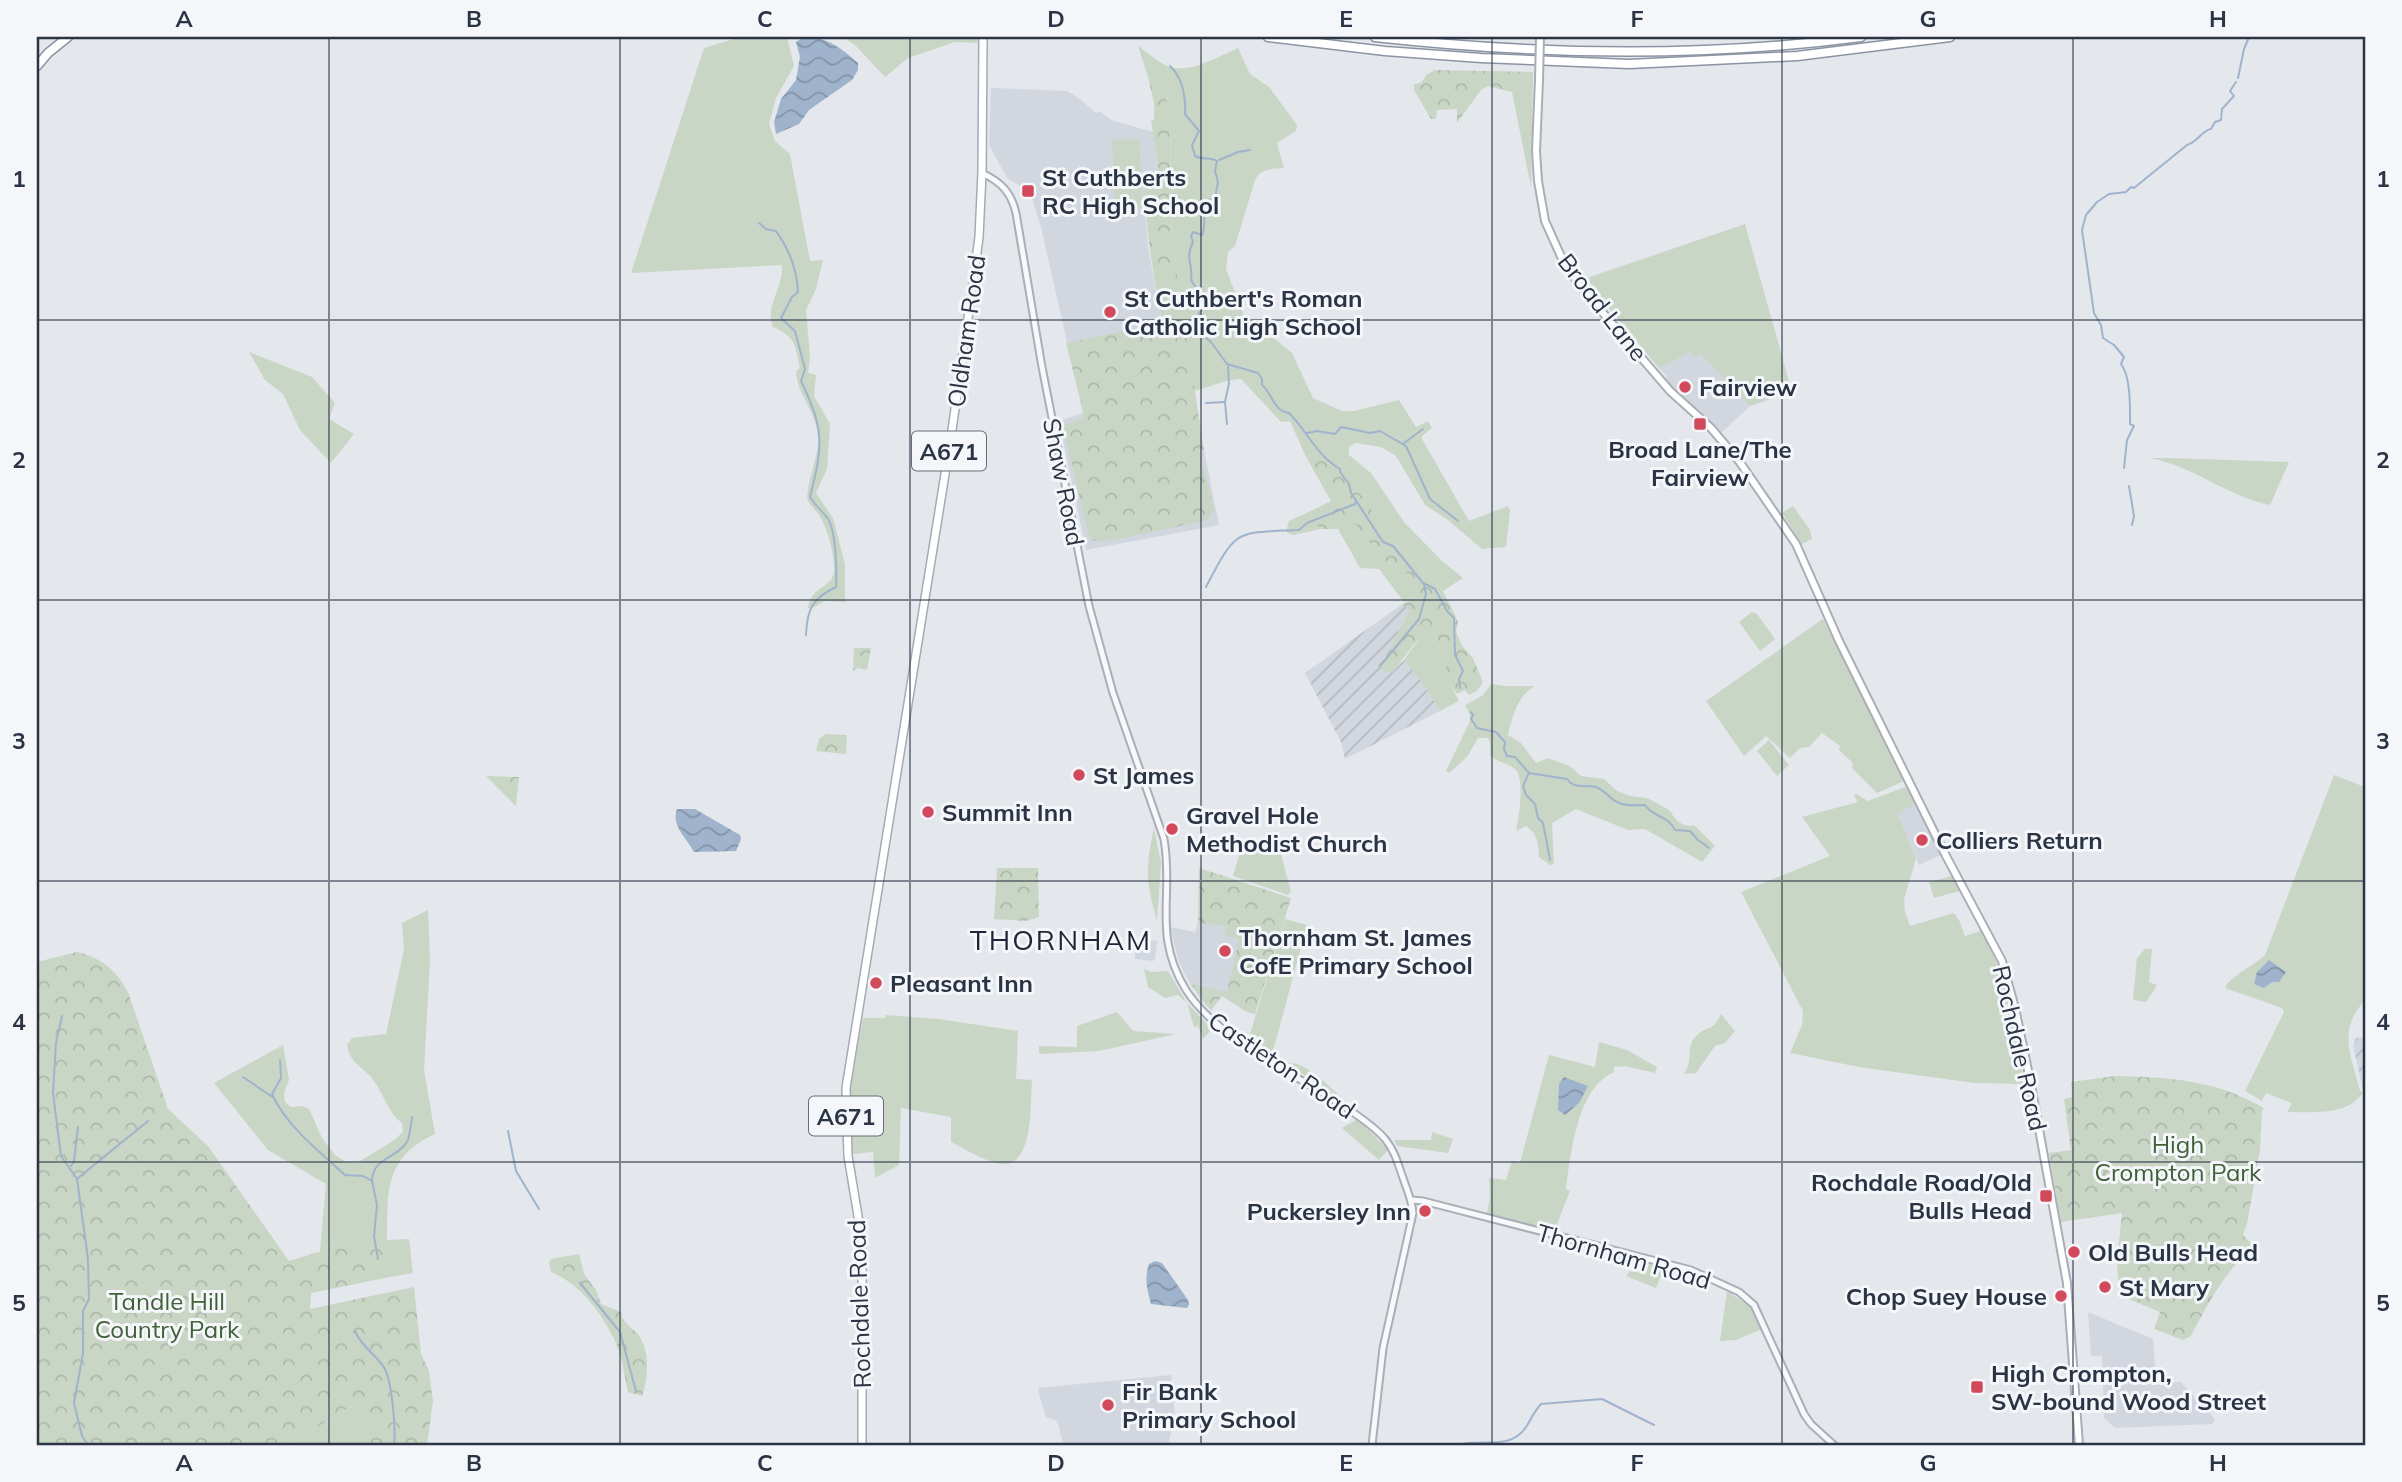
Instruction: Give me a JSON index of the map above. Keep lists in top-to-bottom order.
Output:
{
  "streets": {
    "main road": [
      "Broad Lane",
      "Oldham Road",
      "A671",
      "Rochdale Road"
    ],
    "street": ["Shaw Road", "Castleton Road", "Thornham Road"]
  },
  "crossings": [
    ["Broad Lane", "Rochdale Road"],
    ["Oldham Road", "Shaw Road"],
    ["Oldham Road", "Rochdale Road"],
    ["Shaw Road", "Castleton Road"],
    ["Castleton Road", "Thornham Road"]
  ],
  "districts": ["THORNHAM"],
  "parks": ["High Crompton Park", "Tandle Hill Country Park"],
  "places": {
    "transit": [
      "St Cuthberts RC High School",
      "Broad Lane/The Fairview",
      "Rochdale Road/Old Bulls Head",
      "High Crompton, SW-bound Wood Street"
    ],
    "other": [
      "St Cuthbert's Roman Catholic High School",
      "Fairview",
      "St James",
      "Summit Inn",
      "Gravel Hole Methodist Church",
      "Colliers Return",
      "Thornham St. James CofE Primary School",
      "Pleasant Inn",
      "Puckersley Inn",
      "Old Bulls Head",
      "St Mary",
      "Chop Suey House",
      "Fir Bank Primary School"
    ]
  },
  "grid": {
    "columns": [
      "A",
      "B",
      "C",
      "D",
      "E",
      "F",
      "G",
      "H"
    ],
    "rows": [
      "1",
      "2",
      "3",
      "4",
      "5"
    ]
  }
}
